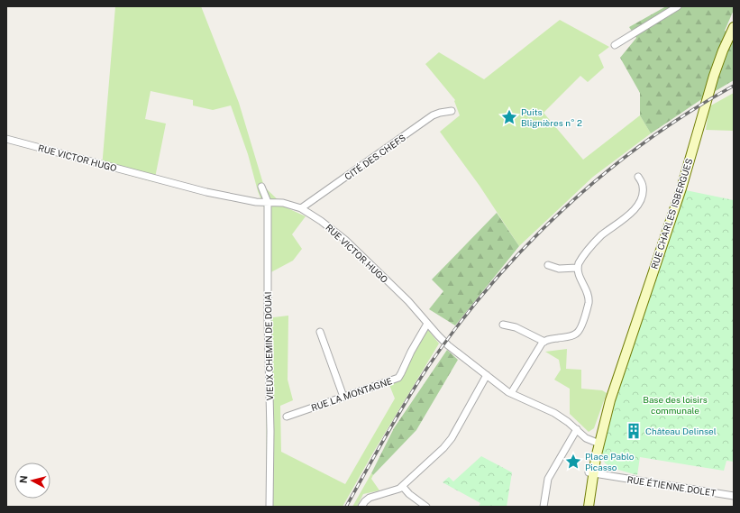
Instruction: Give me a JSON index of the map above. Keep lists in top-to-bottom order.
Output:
{
  "streets": {
    "main road": ["RUE CHARLES ISBERGUES"],
    "street": [
      "CITÉ DES CHEFS",
      "RUE VICTOR HUGO",
      "VIEUX CHEMIN DE DOUAI",
      "RUE LA MONTAGNE",
      "RUE ÉTIENNE DOLET"
    ]
  },
  "crossings": [
    ["CITÉ DES CHEFS", "RUE VICTOR HUGO"],
    ["RUE VICTOR HUGO", "RUE CHARLES ISBERGUES"],
    ["RUE VICTOR HUGO", "VIEUX CHEMIN DE DOUAI"],
    ["RUE VICTOR HUGO", "RUE LA MONTAGNE"],
    ["RUE CHARLES ISBERGUES", "RUE ÉTIENNE DOLET"]
  ],
  "parks": ["Base des loisirs communale"],
  "places": {
    "place": ["Puits Blignières n° 2", "Place Pablo Picasso"],
    "building": ["Château Delinsel"]
  },
  "north": "left"
}
